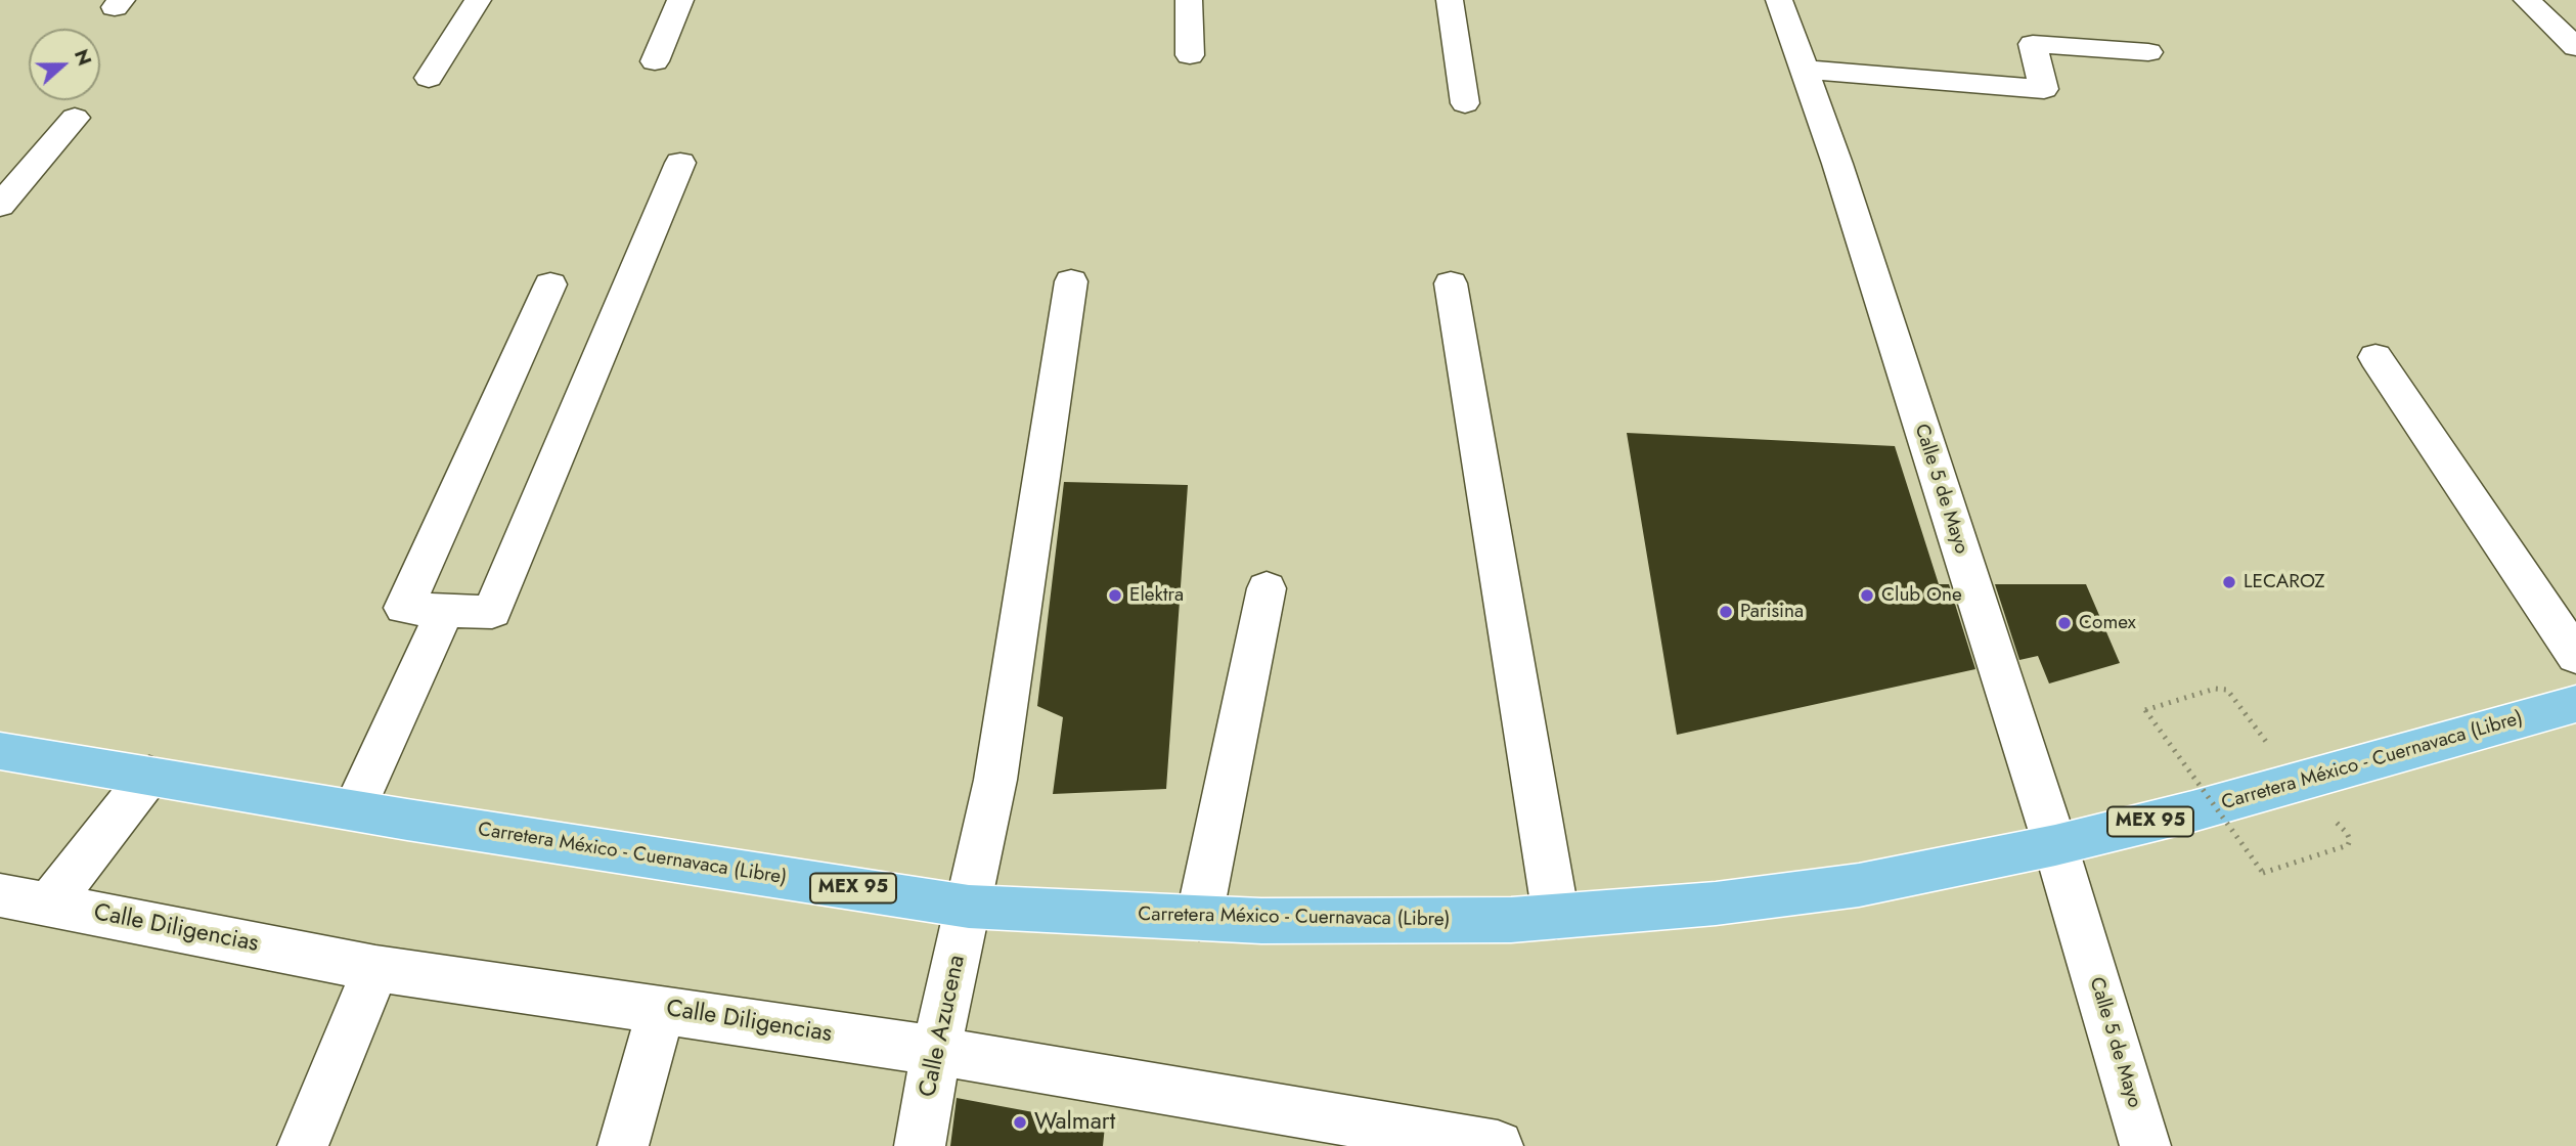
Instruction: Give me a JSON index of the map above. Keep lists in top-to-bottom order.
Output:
{
  "streets": {
    "main road": ["Carretera México - Cuernavaca (Libre)", "MEX 95"],
    "street": ["Calle 5 de Mayo", "Calle Diligencias", "Calle Azucena"]
  },
  "crossings": [
    ["Calle 5 de Mayo", "Carretera México - Cuernavaca (Libre)"],
    ["Carretera México - Cuernavaca (Libre)", "Calle Azucena"],
    ["Calle Diligencias", "Calle Azucena"]
  ],
  "places": [
    "LECAROZ",
    "Elektra",
    "Club One",
    "Parisina",
    "Comex",
    "Walmart"
  ],
  "north": "right"
}
